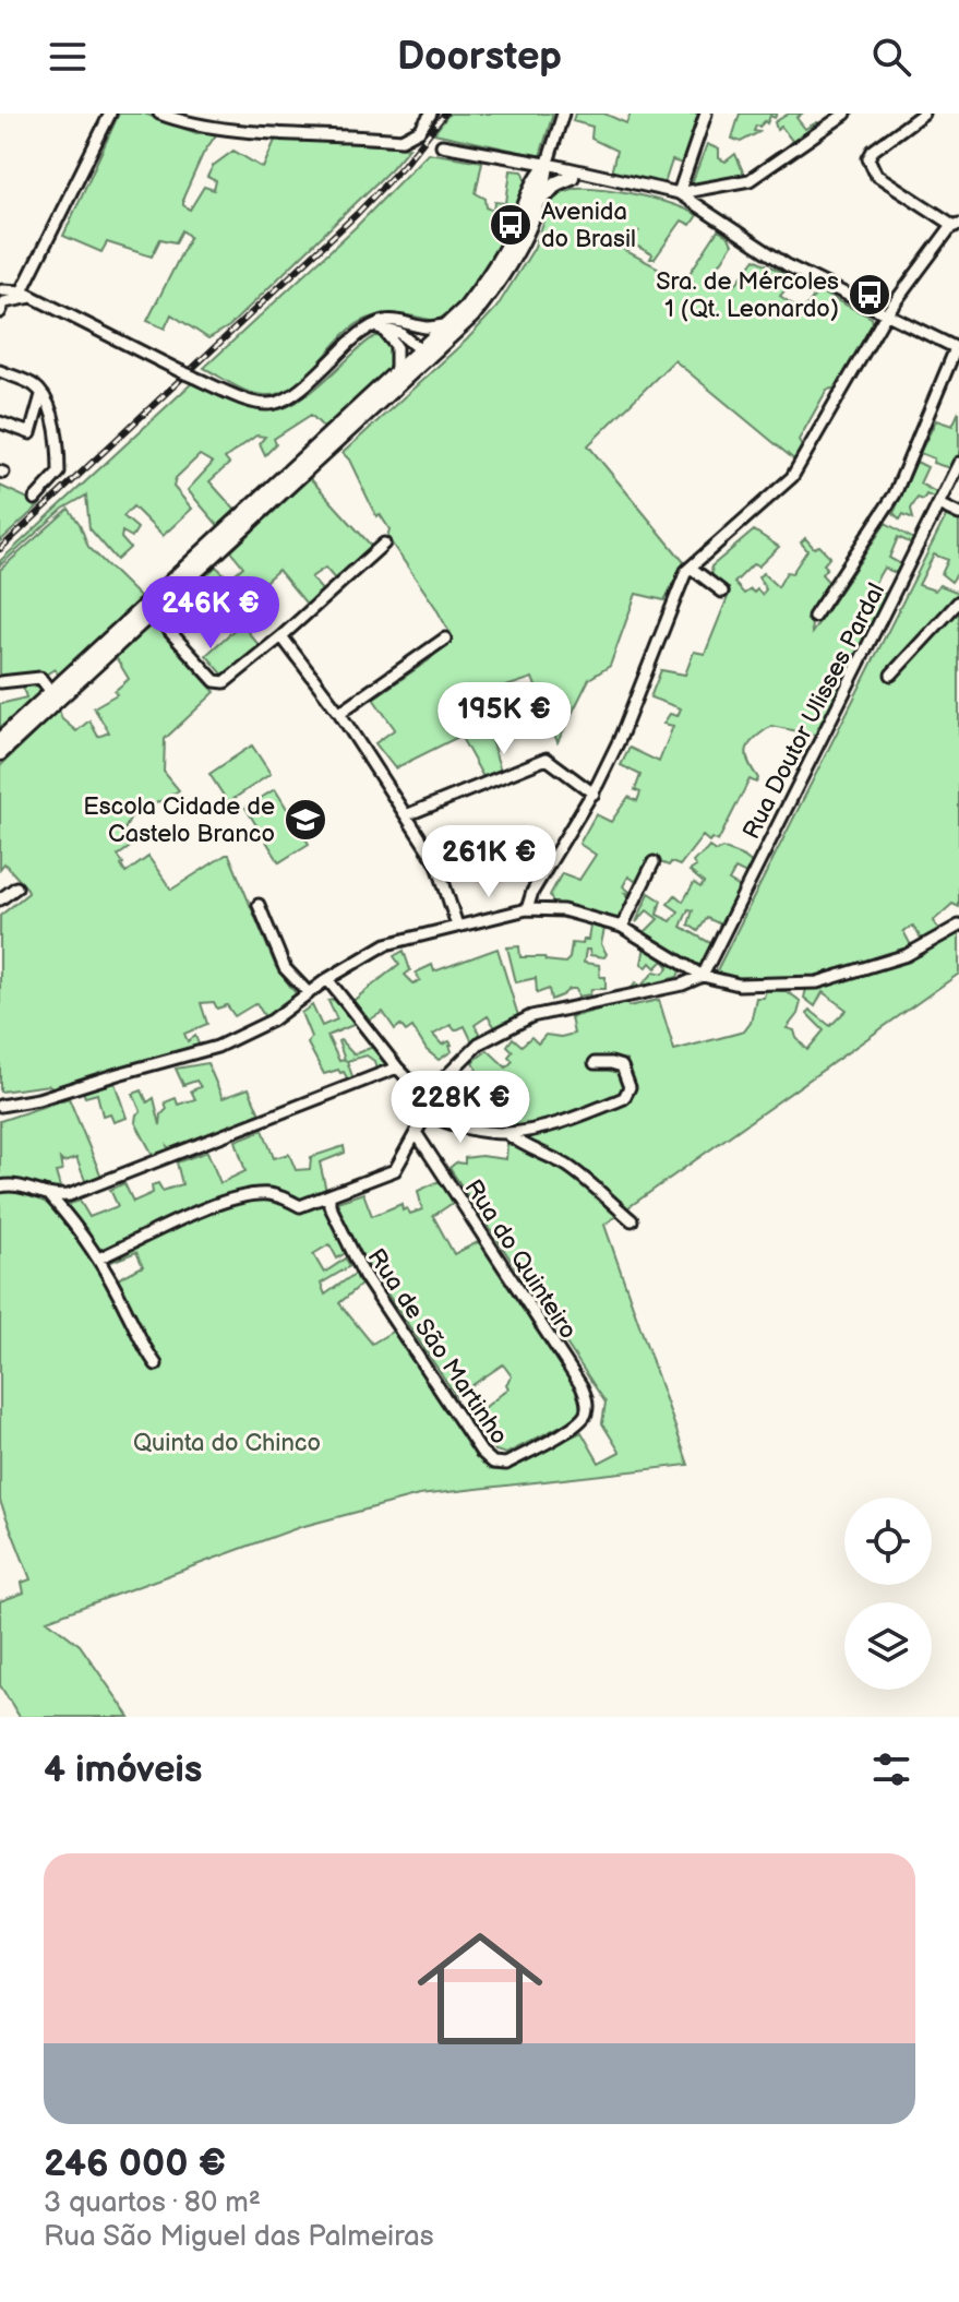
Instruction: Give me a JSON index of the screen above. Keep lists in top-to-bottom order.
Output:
{
  "streets": {
    "street": ["Rua Doutor Ulisses Pardal", "Rua do Quinteiro", "Rua de São Martinho"]
  },
  "crossings": [
    ["Rua do Quinteiro", "Rua de São Martinho"]
  ],
  "parks": ["Quinta do Chinco"],
  "places": {
    "bus stop": ["Avenida do Brasil", "Sra. de Mércoles 1 (Qt. Leonardo)"],
    "school or university": ["Escola Cidade de Castelo Branco"]
  },
  "page": {
    "header": "Doorstep",
    "price": [
      "246K €",
      "195K €",
      "261K €",
      "228K €"
    ],
    "heading": "4 imóveis",
    "list": [
      {
        "name": "246 000 €",
        "note": "3 quartos · 80 m² · Rua São Miguel das Palmeiras"
      }
    ]
  }
}
